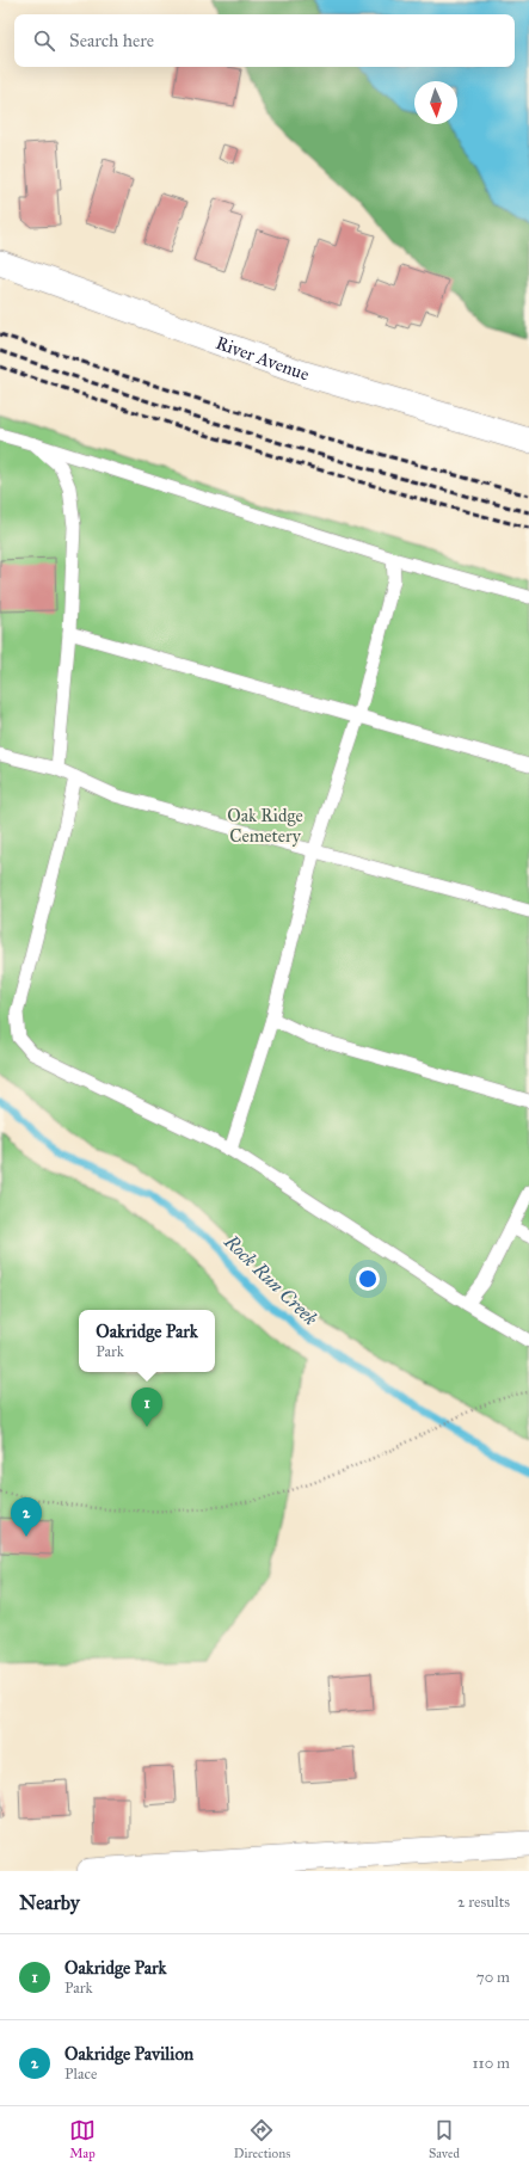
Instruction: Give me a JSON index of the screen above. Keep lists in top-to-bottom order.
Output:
{
  "streets": {
    "street": ["River Avenue"]
  },
  "water": ["Rock Run Creek"],
  "parks": ["Oak Ridge Cemetery"],
  "north": "bottom",
  "page": {
    "search": "Search here",
    "popup": ["Oakridge Park", "Park"],
    "pins": ["1", "2"],
    "heading": ["Nearby", "2 results"],
    "list": [
      {
        "mark": "1",
        "name": "Oakridge Park",
        "note": "Park",
        "value": "70 m"
      },
      {
        "mark": "2",
        "name": "Oakridge Pavilion",
        "note": "Place",
        "value": "110 m"
      }
    ],
    "nav": ["Map", "Directions", "Saved"]
  }
}
